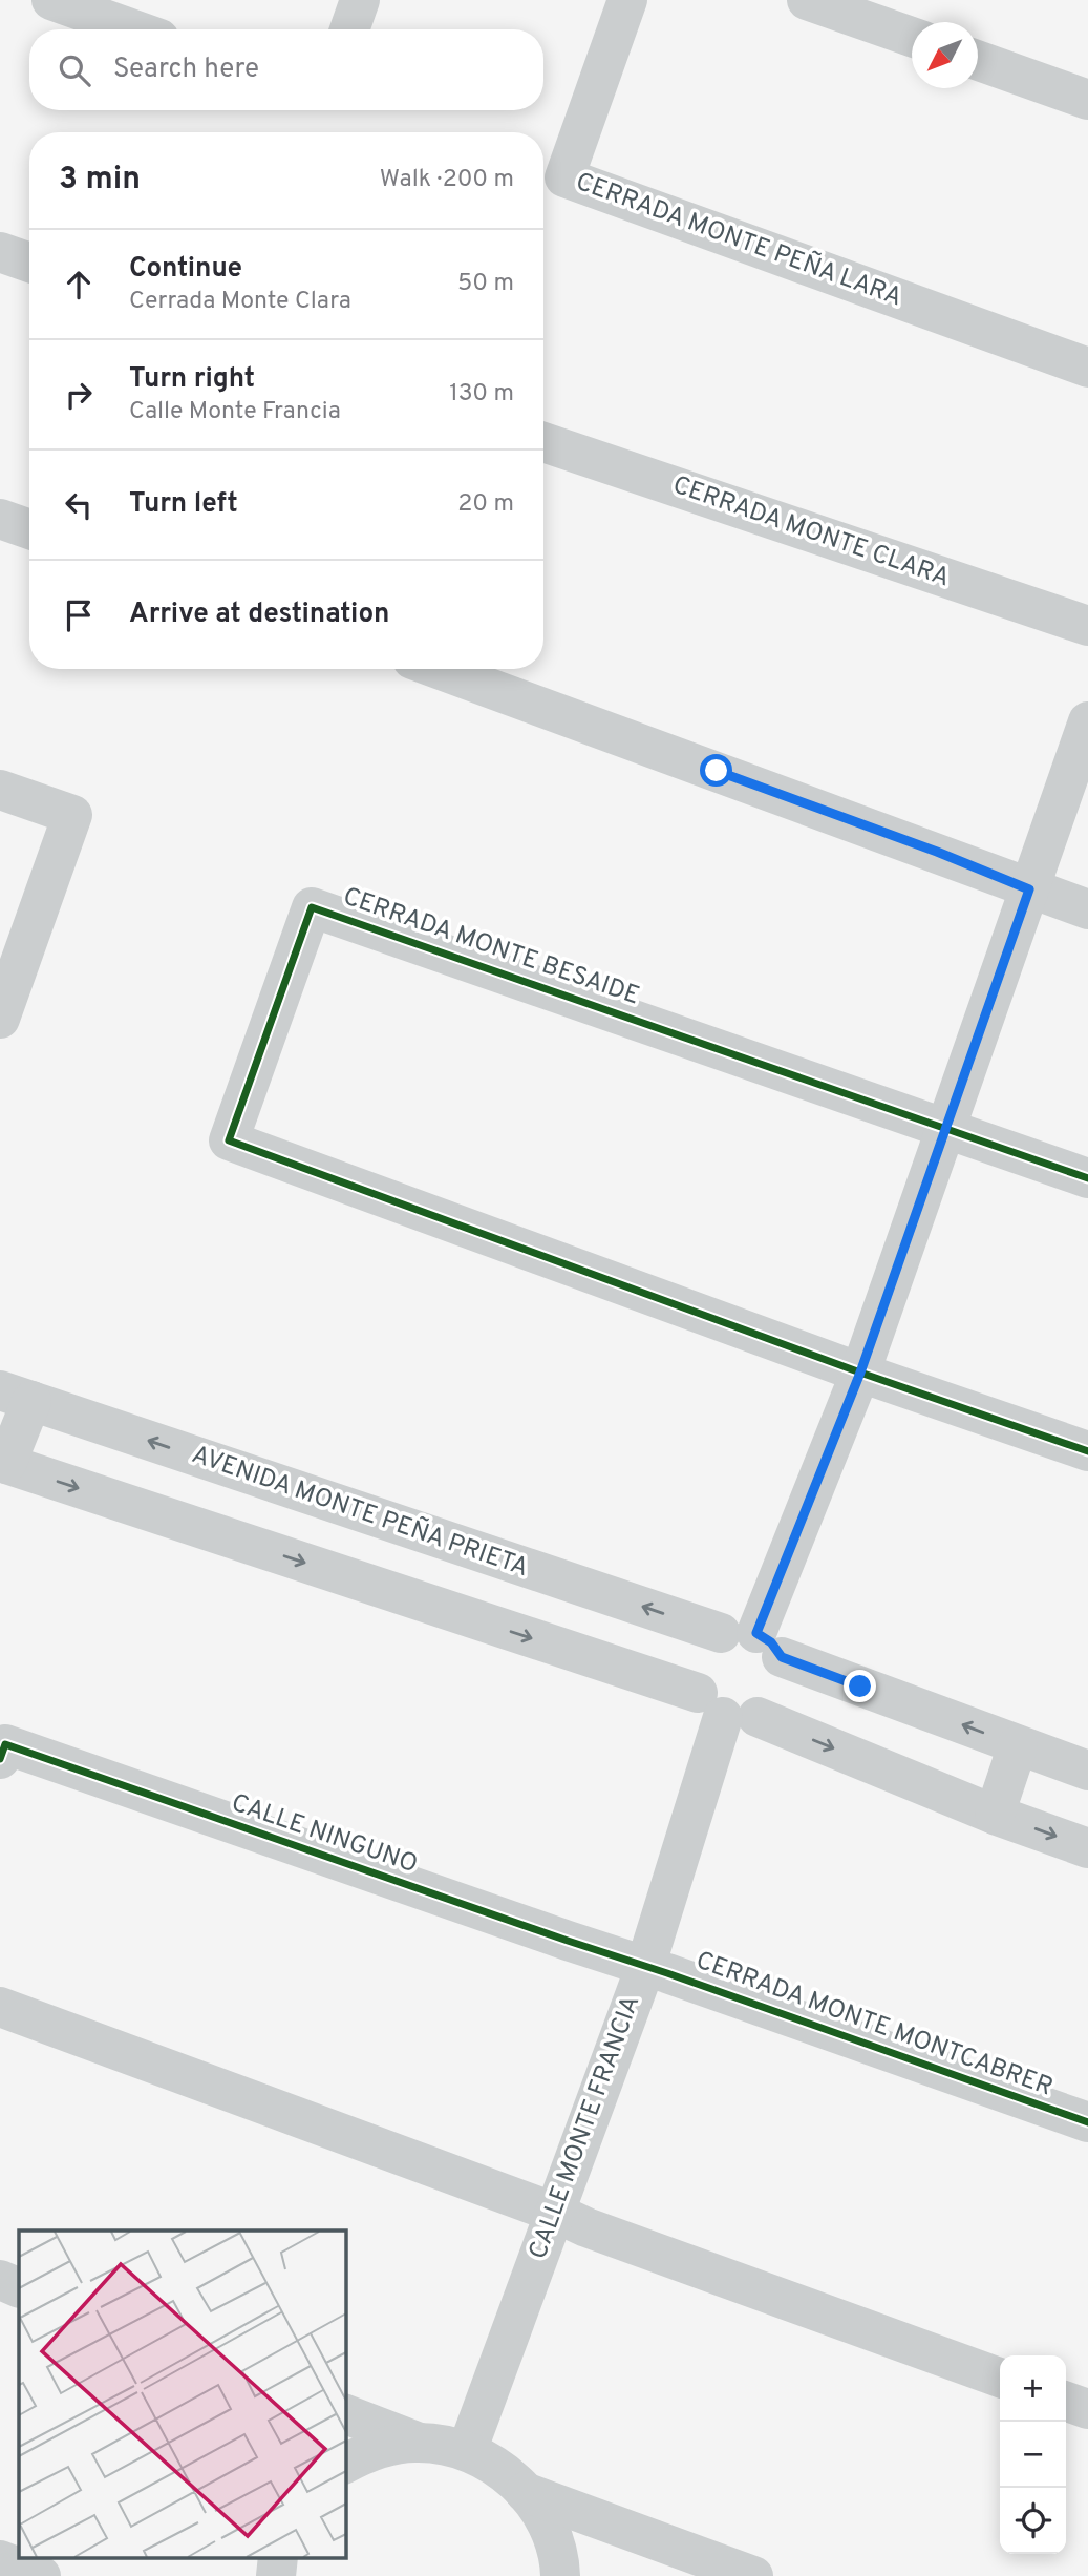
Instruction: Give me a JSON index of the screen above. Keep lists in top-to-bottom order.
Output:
{
  "streets": {
    "street": [
      "CERRADA MONTE PEÑA LARA",
      "CERRADA MONTE CLARA",
      "CERRADA MONTE BESAIDE",
      "AVENIDA MONTE PEÑA PRIETA",
      "CALLE NINGUNO",
      "CERRADA MONTE MONTCABRER",
      "CALLE MONTE FRANCIA"
    ]
  },
  "crossings": [
    ["AVENIDA MONTE PEÑA PRIETA", "CALLE MONTE FRANCIA"],
    ["CALLE NINGUNO", "CERRADA MONTE MONTCABRER"],
    ["CALLE NINGUNO", "CALLE MONTE FRANCIA"],
    ["CERRADA MONTE MONTCABRER", "CALLE MONTE FRANCIA"]
  ],
  "north": "bottom left",
  "page": {
    "search": "Search here",
    "heading": ["3 min", "Walk · 200 m"],
    "list": [
      ["Continue", "Cerrada Monte Clara", "50 m"],
      ["Turn right", "Calle Monte Francia", "130 m"],
      ["Turn left", "20 m"],
      "Arrive at destination"
    ],
    "map_buttons": ["+", "−"]
  }
}
